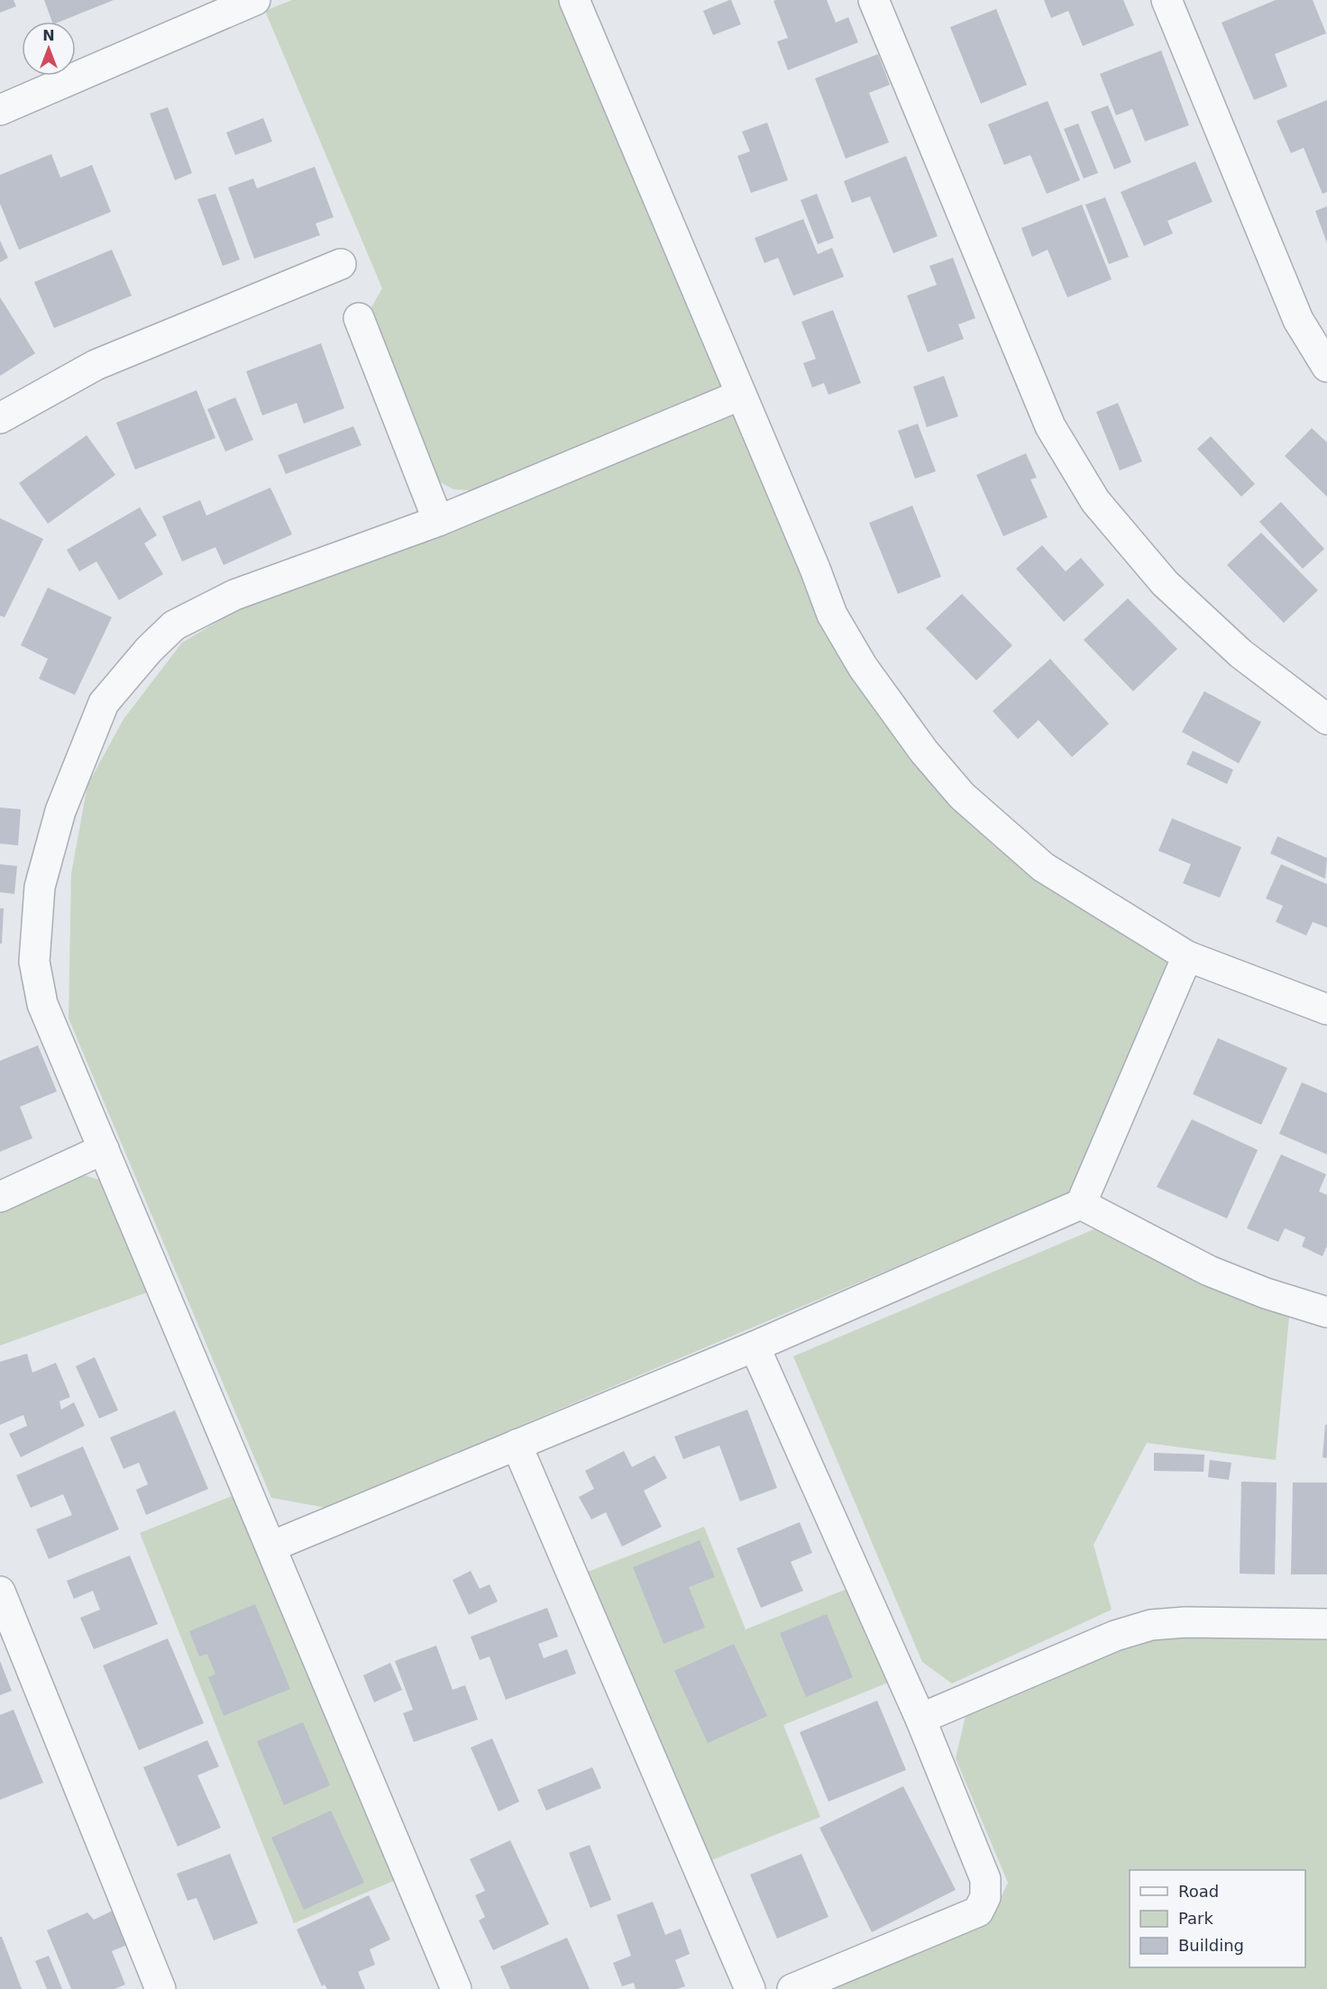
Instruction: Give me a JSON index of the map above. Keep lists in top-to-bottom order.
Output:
{
  "legend": ["Road", "Park", "Building"],
  "north": "top"
}
